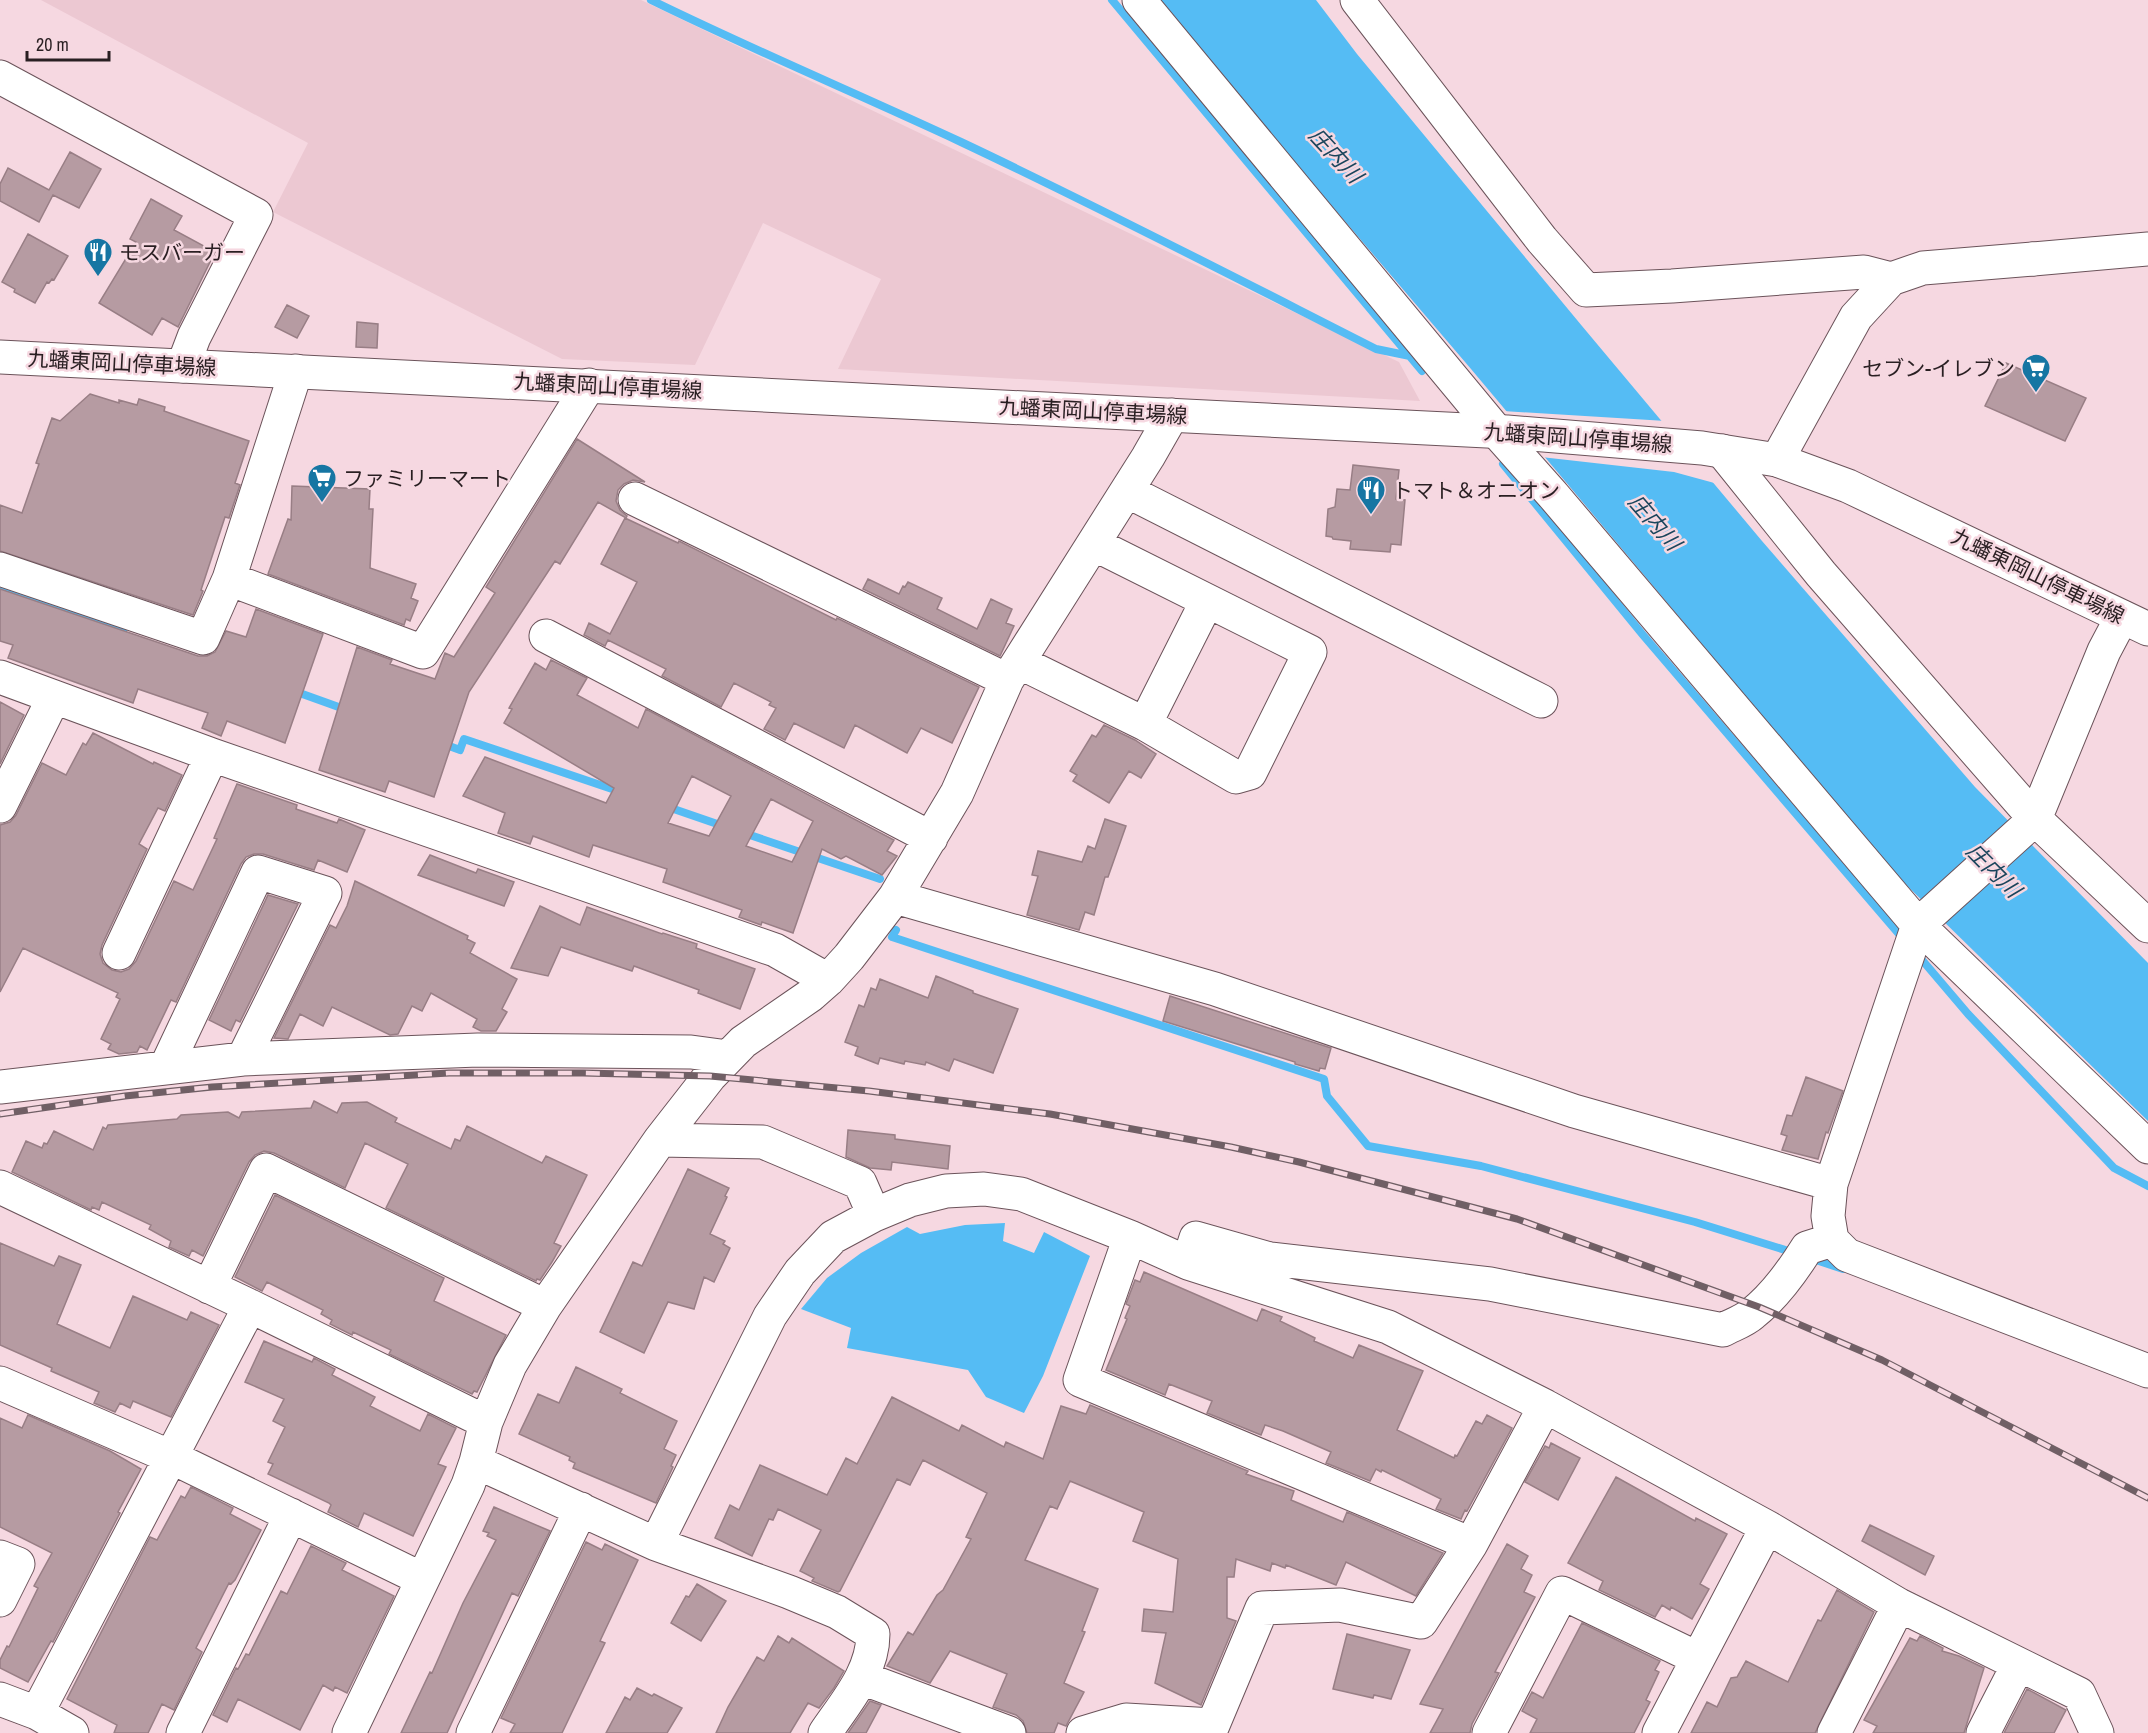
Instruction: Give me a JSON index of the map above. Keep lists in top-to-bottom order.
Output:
{
  "streets": {
    "street": ["九蟠東岡山停車場線"]
  },
  "water": ["庄内川"],
  "places": {
    "restaurant": ["モスバーガー", "トマト＆オニオン"],
    "supermarket": ["セブン-イレブン", "ファミリーマート"]
  },
  "scale_bar": "20 m"
}
